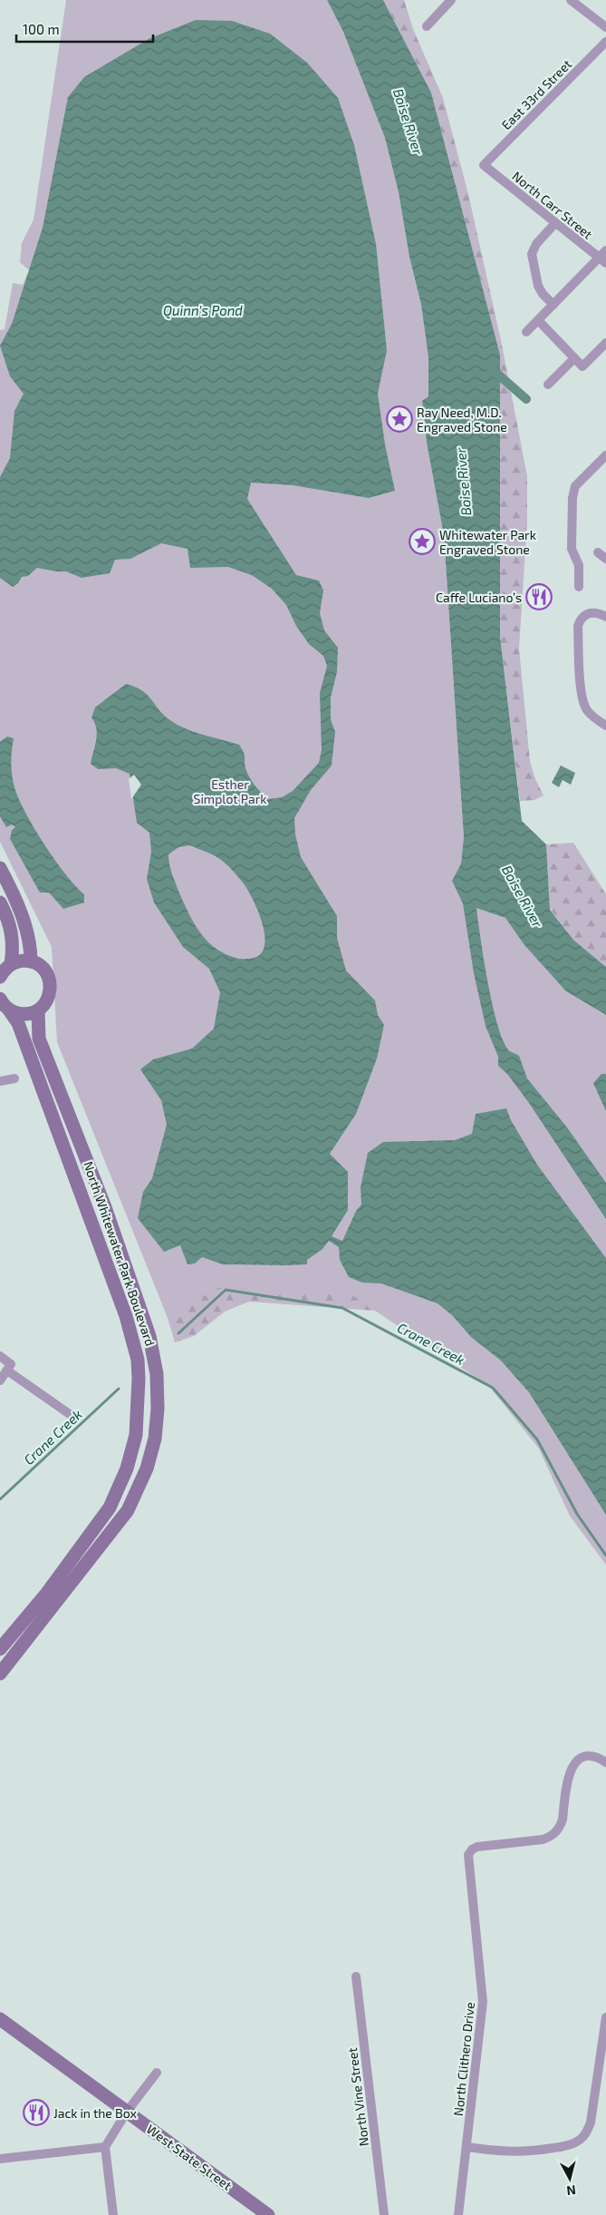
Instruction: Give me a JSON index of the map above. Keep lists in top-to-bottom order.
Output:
{
  "streets": {
    "street": [
      "East 33rd Street",
      "North Carr Street",
      "North Whitewater Park Boulevard",
      "North Clithero Drive",
      "North Vine Street",
      "West State Street"
    ]
  },
  "crossings": [
    ["East 33rd Street", "North Carr Street"]
  ],
  "water": ["Boise River", "Quinn's Pond", "Crane Creek"],
  "parks": ["Esther Simplot Park"],
  "places": {
    "place": ["Ray Need, M.D. Engraved Stone", "Whitewater Park Engraved Stone"],
    "restaurant": ["Caffe Luciano’s", "Jack in the Box"]
  },
  "scale_bar": "100 m",
  "north": "bottom"
}
